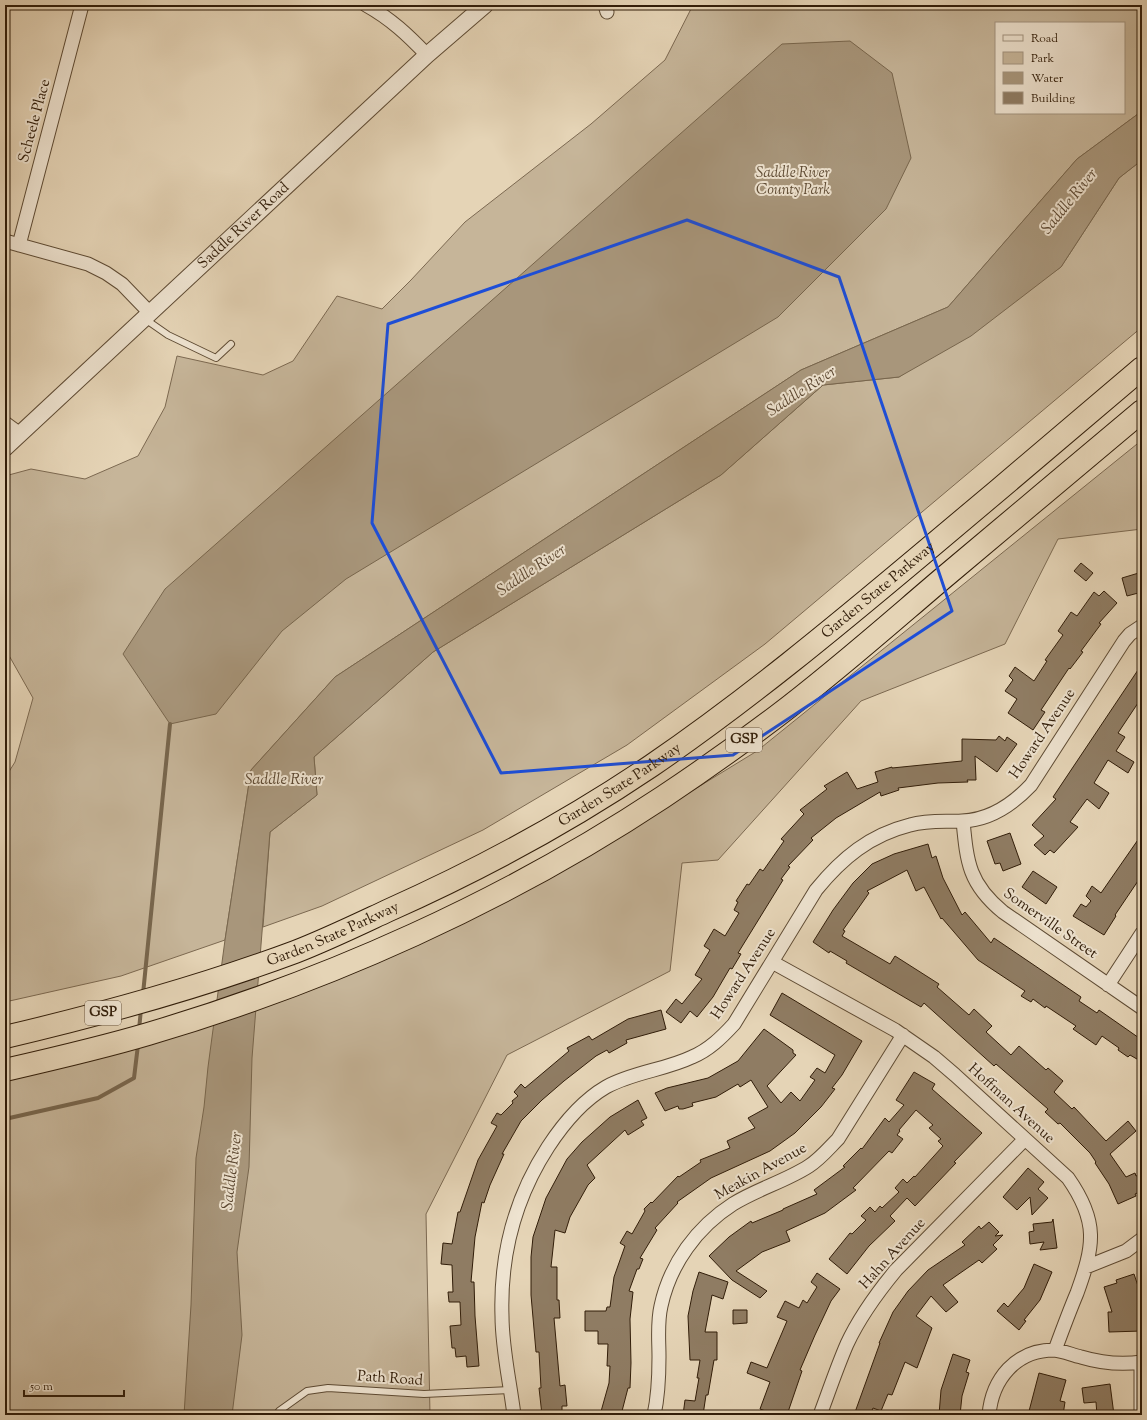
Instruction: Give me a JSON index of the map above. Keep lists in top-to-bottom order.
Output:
{
  "streets": {
    "highway": ["Garden State Parkway", "GSP"],
    "street": [
      "Scheele Place",
      "Saddle River Road",
      "Howard Avenue",
      "Somerville Street",
      "Hoffman Avenue",
      "Meakin Avenue",
      "Hahn Avenue"
    ],
    "lane": ["Path Road"]
  },
  "crossings": [
    ["Howard Avenue", "Somerville Street"],
    ["Howard Avenue", "Hoffman Avenue"],
    ["Howard Avenue", "Path Road"],
    ["Hoffman Avenue", "Meakin Avenue"],
    ["Hoffman Avenue", "Hahn Avenue"]
  ],
  "water": ["Saddle River"],
  "parks": ["Saddle River County Park"],
  "legend": [
    "Road",
    "Park",
    "Water",
    "Building"
  ],
  "scale_bar": "50 m"
}
